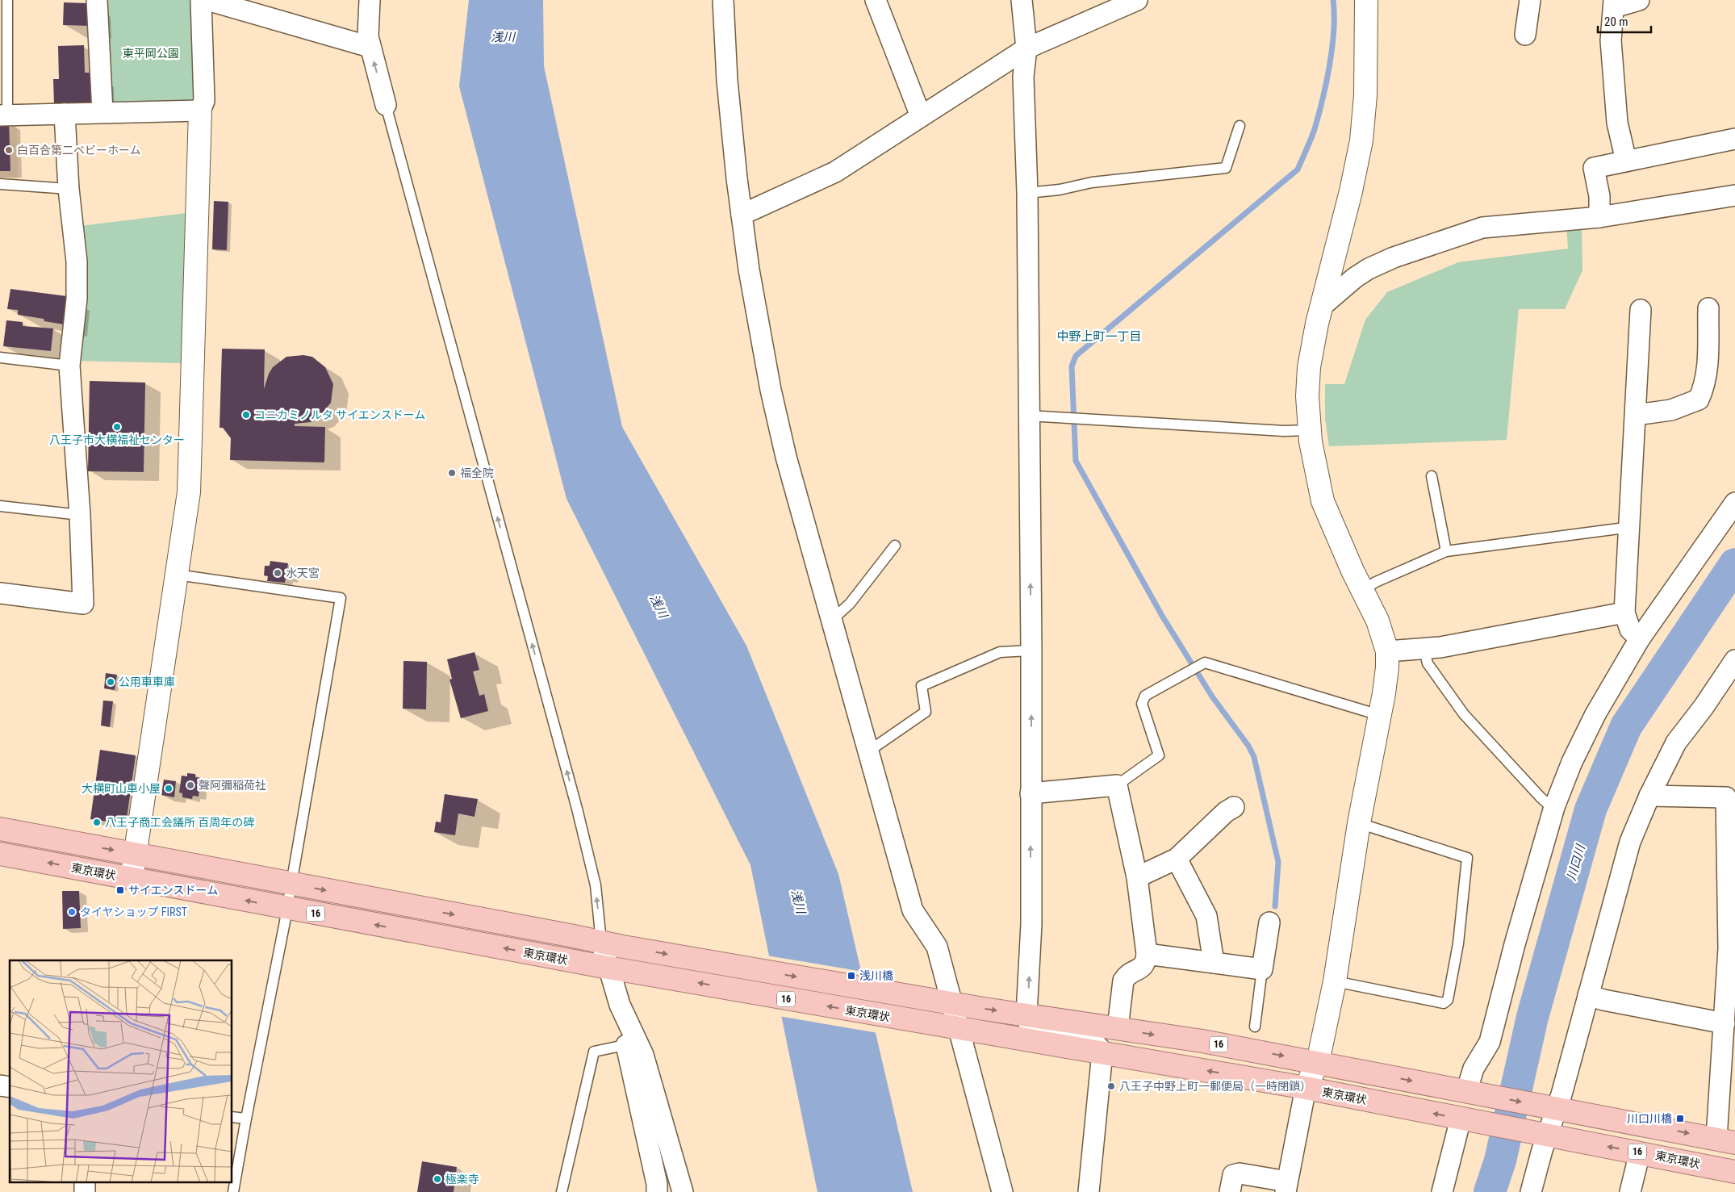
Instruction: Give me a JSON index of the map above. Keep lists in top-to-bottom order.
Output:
{
  "streets": {
    "highway": ["東京環状", "16"]
  },
  "districts": ["中野上町一丁目"],
  "water": ["浅川", "川口川"],
  "parks": ["東平岡公園"],
  "places": {
    "other": [
      "白百合第二ベビーホーム",
      "コニカミノルタ サイエンスドーム",
      "八王子市大横福祉センター",
      "福全院",
      "水天宮",
      "公用車車庫",
      "聲阿彌稲荷社",
      "大横町山車小屋",
      "八王子商工会議所 百周年の碑",
      "タイヤショップ FIRST",
      "八王子中野上町一郵便局（一時閉鎖）",
      "極楽寺"
    ],
    "transit": ["サイエンスドーム", "浅川橋", "川口川橋"]
  },
  "scale_bar": "20 m"
}
